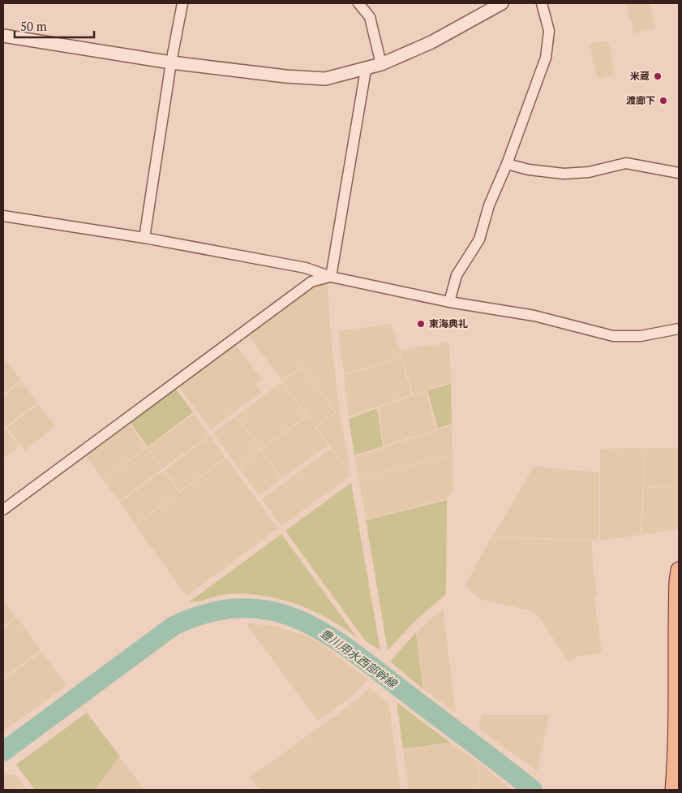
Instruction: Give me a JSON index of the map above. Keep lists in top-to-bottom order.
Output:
{
  "water": ["豊川用水西部幹線"],
  "places": ["米蔵", "渡廊下", "東海典礼"],
  "scale_bar": "50 m"
}
